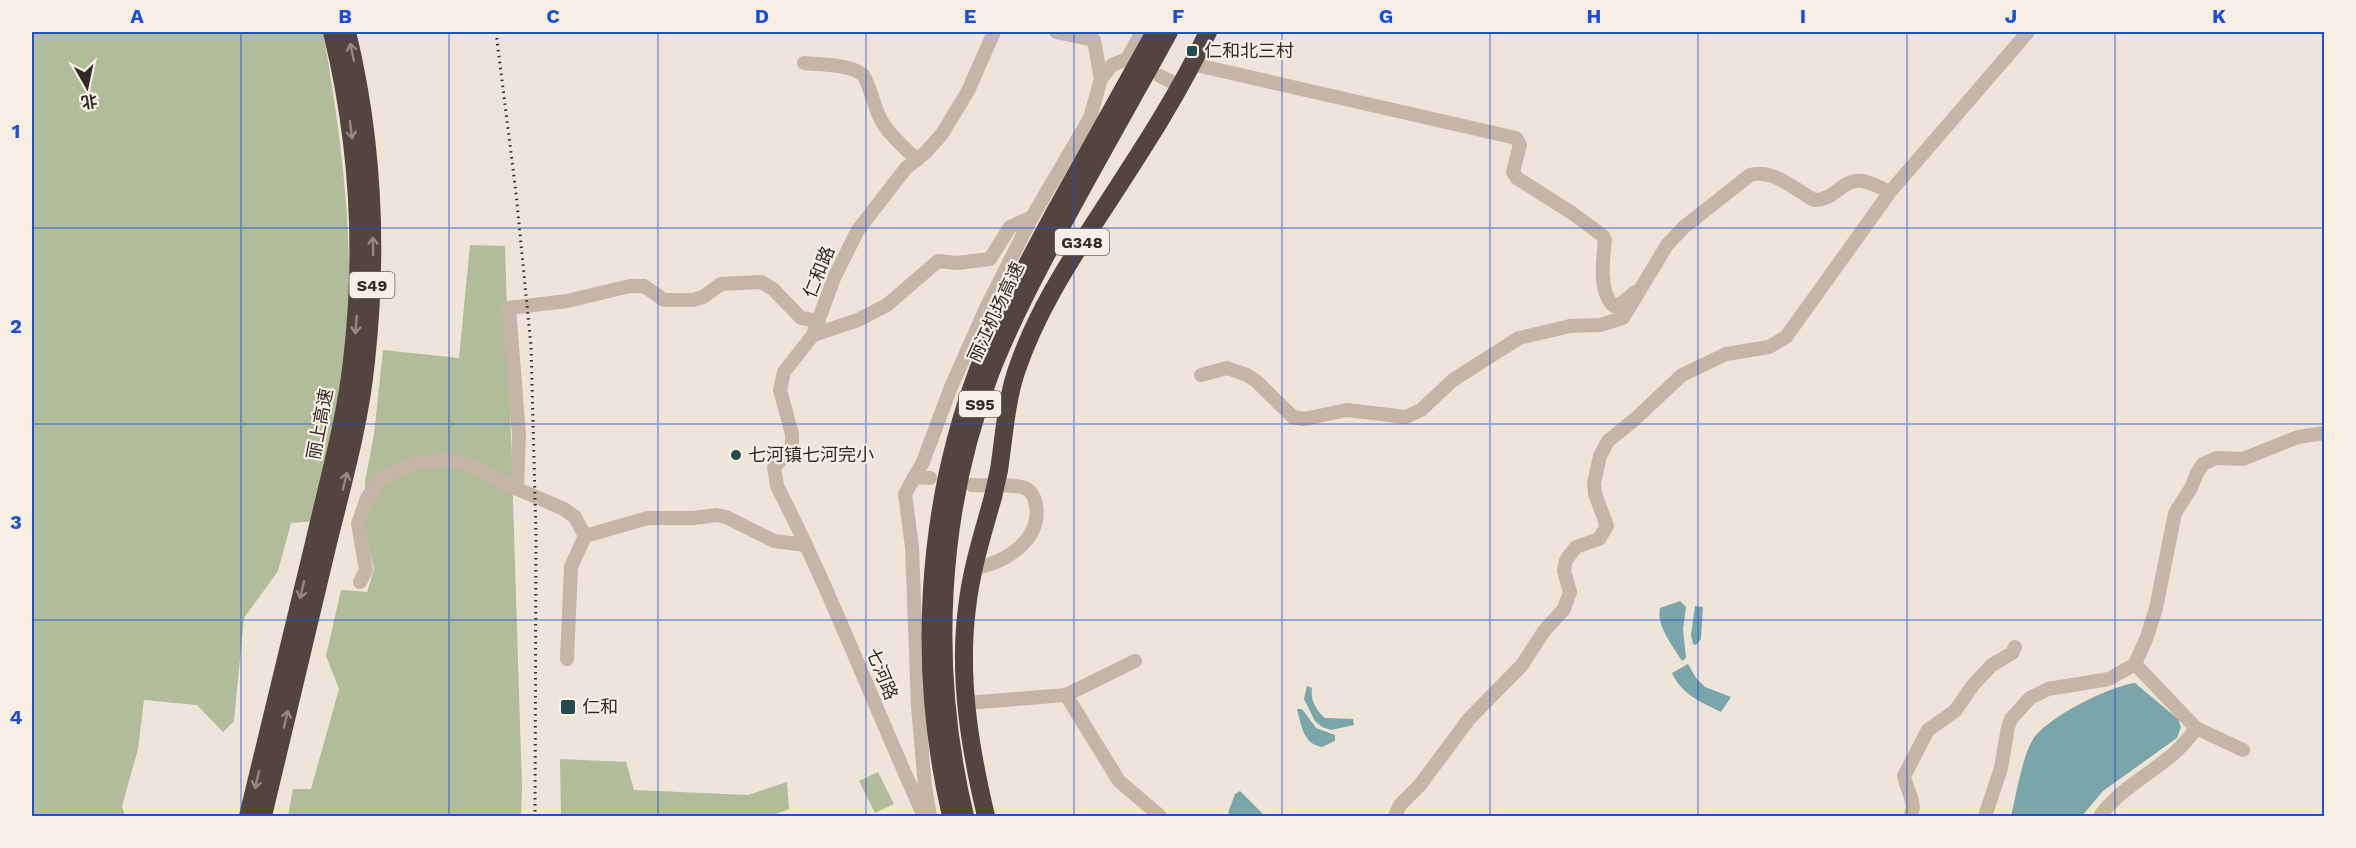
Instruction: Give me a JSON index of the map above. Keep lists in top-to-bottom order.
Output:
{
  "streets": {
    "highway": [
      "G348",
      "S49",
      "丽江机场高速",
      "S95",
      "丽上高速"
    ],
    "street": ["仁和路", "七河路"]
  },
  "crossings": [
    ["仁和路", "七河路"]
  ],
  "places": {
    "transit": ["仁和北三村", "仁和"],
    "other": ["七河镇七河完小"]
  },
  "north": "bottom",
  "grid": {
    "columns": [
      "A",
      "B",
      "C",
      "D",
      "E",
      "F",
      "G",
      "H",
      "I",
      "J",
      "K"
    ],
    "rows": [
      "1",
      "2",
      "3",
      "4"
    ]
  }
}
